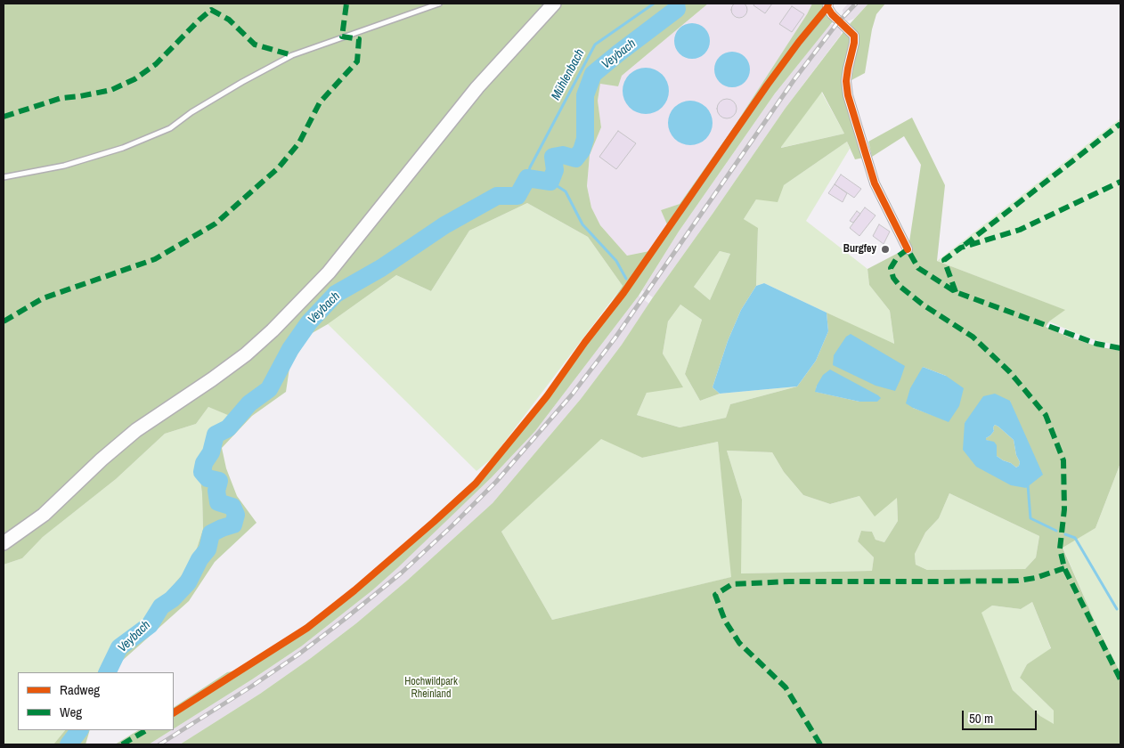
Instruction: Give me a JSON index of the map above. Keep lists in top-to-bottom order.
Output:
{
  "water": ["Veybach", "Mühlenbach"],
  "parks": ["Hochwildpark Rheinland"],
  "places": ["Burgfey"],
  "legend": ["Radweg", "Weg"],
  "scale_bar": "50 m"
}
